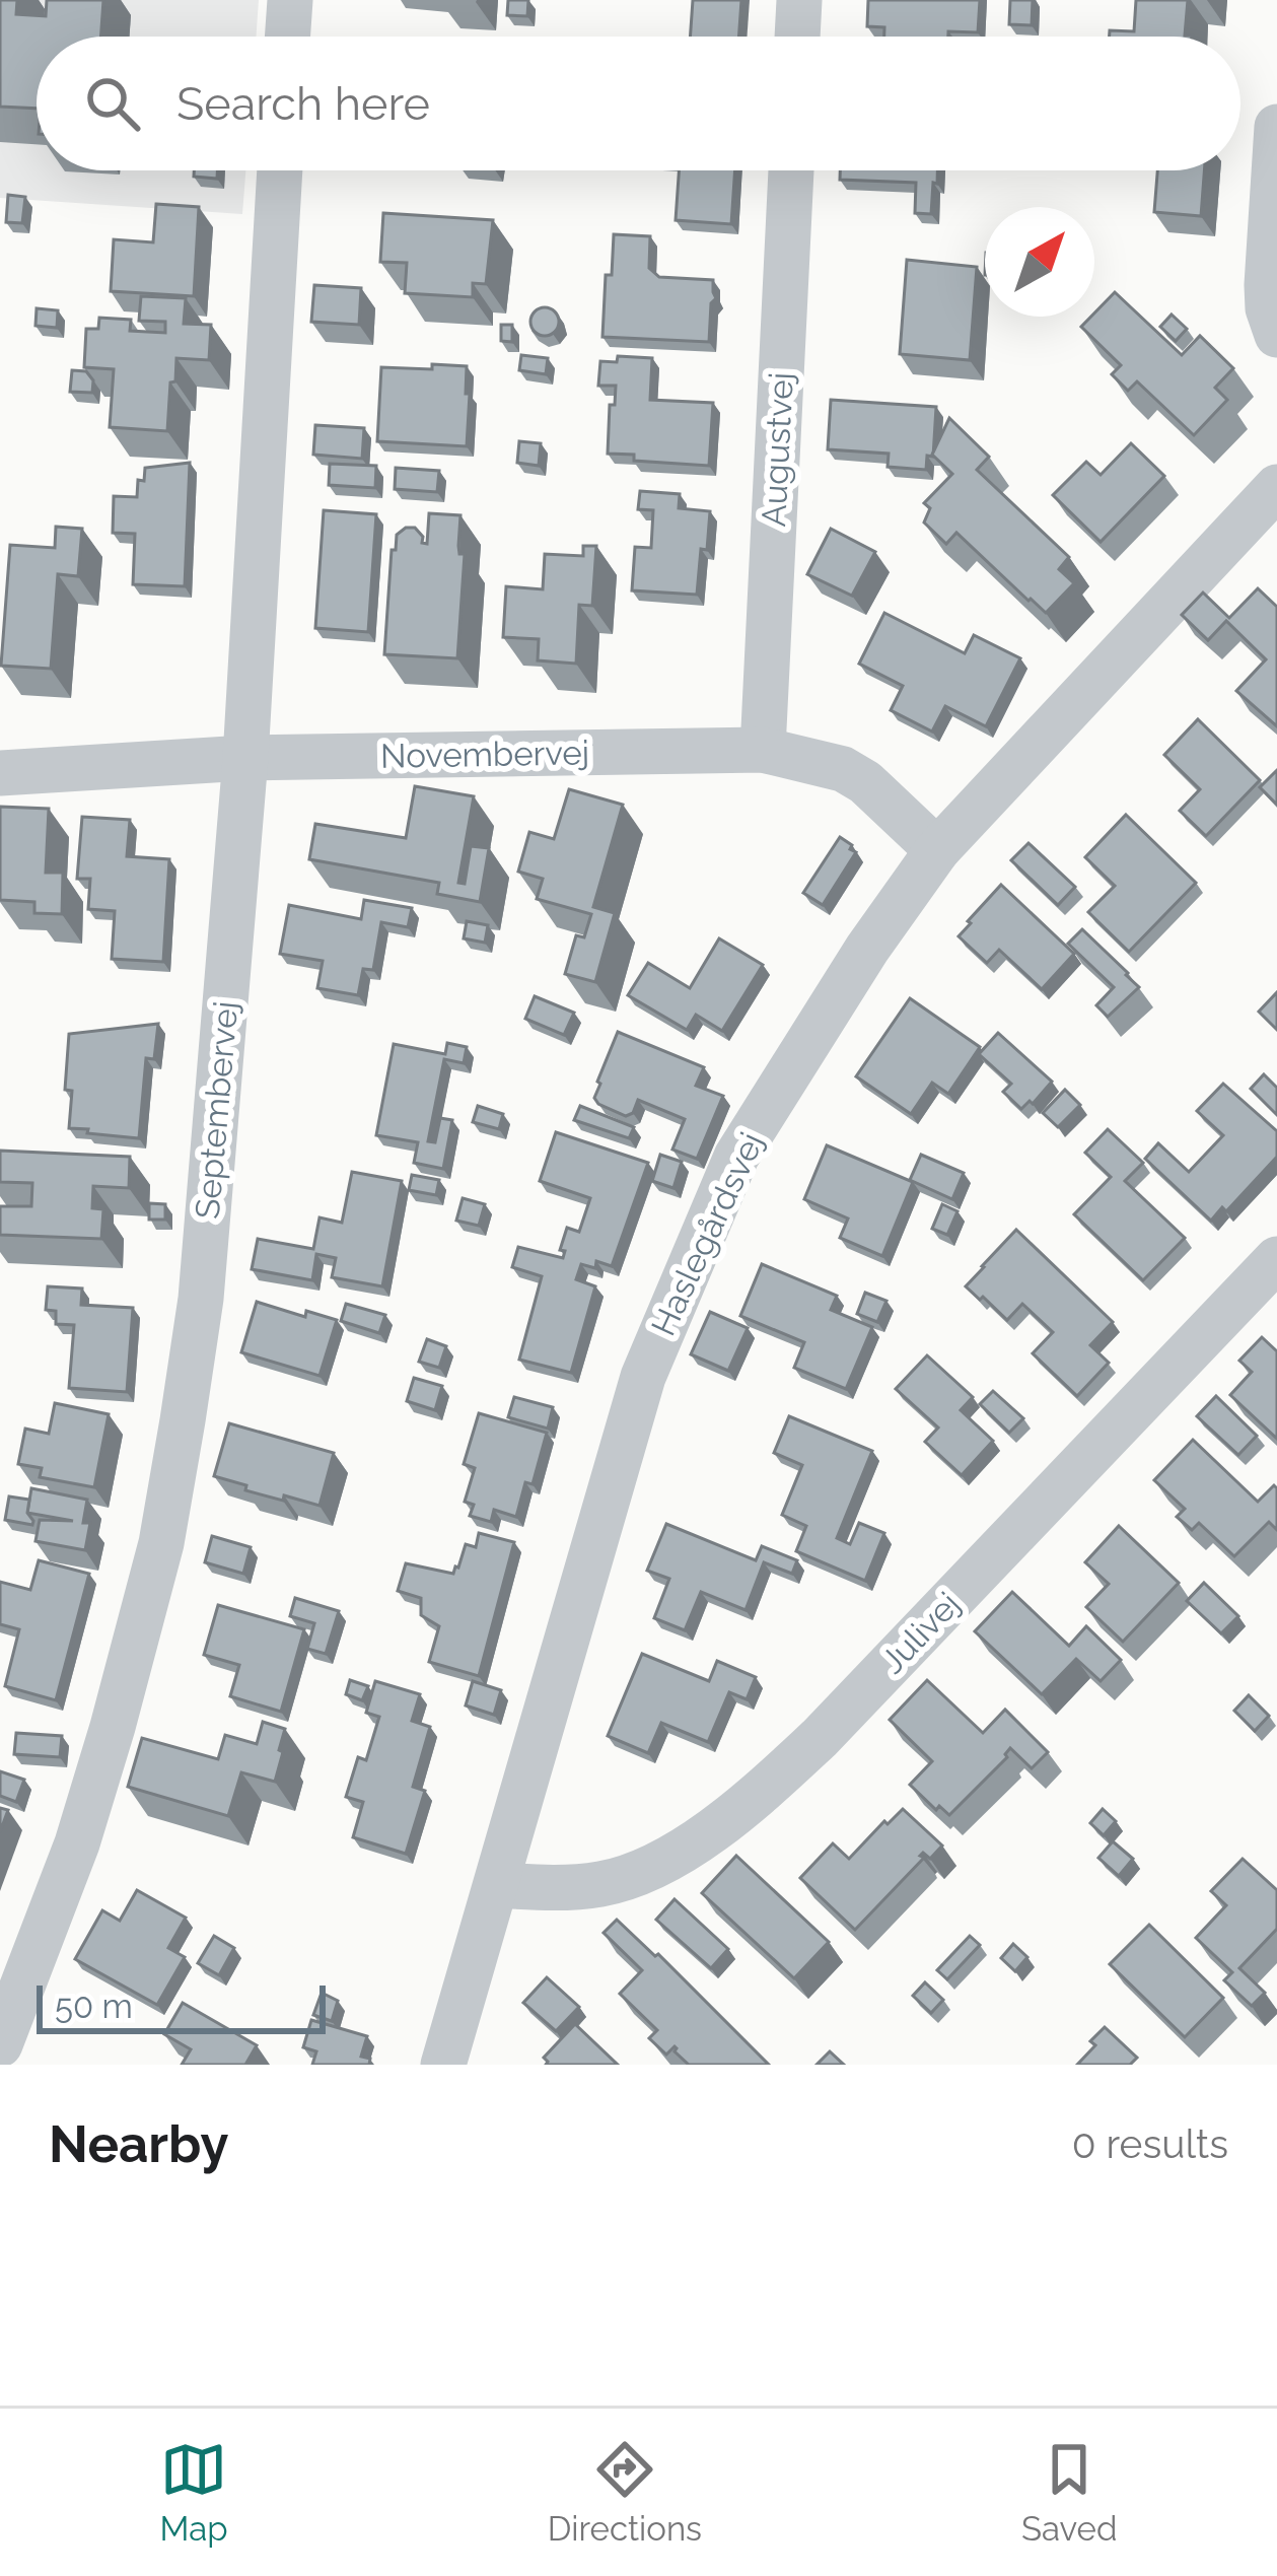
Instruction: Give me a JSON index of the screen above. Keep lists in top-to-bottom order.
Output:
{
  "streets": {
    "street": [
      "Augustvej",
      "Novembervej",
      "Septembervej",
      "Haslegårdsvej",
      "Julivej"
    ]
  },
  "crossings": [
    ["Augustvej", "Novembervej"],
    ["Novembervej", "Septembervej"],
    ["Novembervej", "Haslegårdsvej"],
    ["Haslegårdsvej", "Julivej"]
  ],
  "scale_bar": "50 m",
  "north": "top right",
  "page": {
    "search": "Search here",
    "scale": "50 m",
    "heading": ["Nearby", "0 results"],
    "nav": ["Map", "Directions", "Saved"]
  }
}
